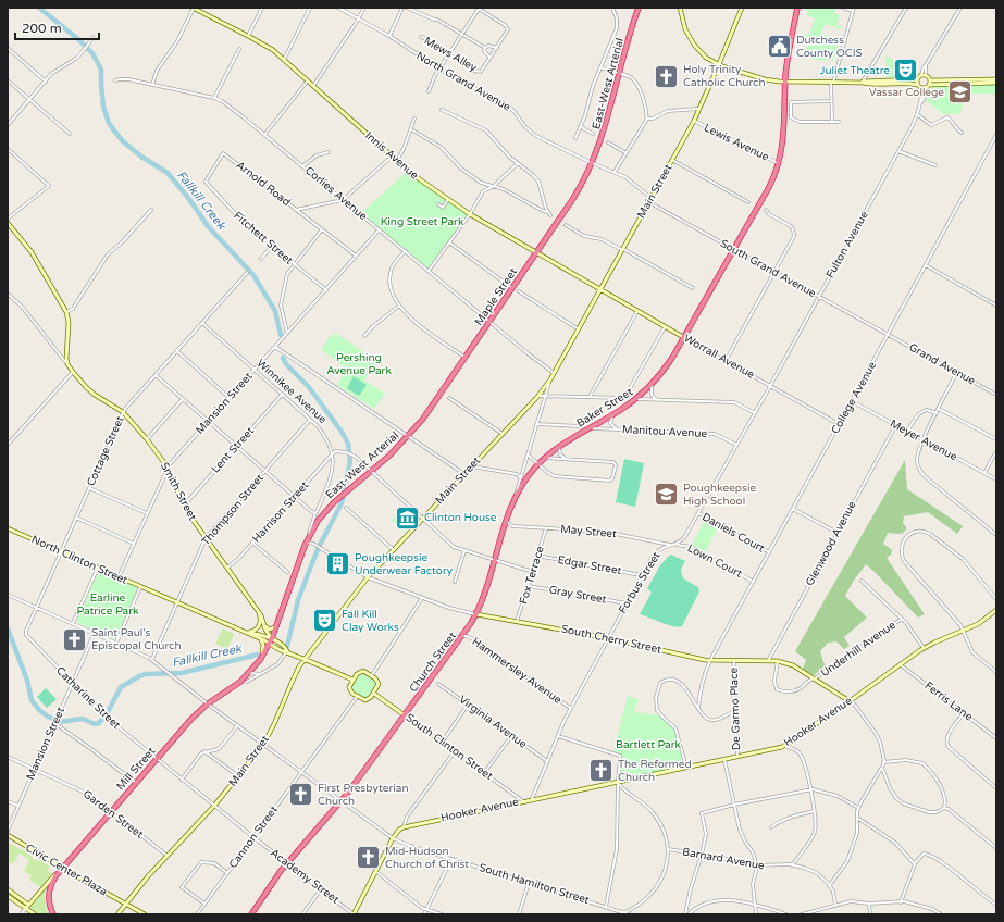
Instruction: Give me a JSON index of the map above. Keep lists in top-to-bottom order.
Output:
{
  "streets": {
    "highway": [
      "East-West Arterial",
      "Maple Street",
      "Winnikee Avenue",
      "Baker Street",
      "Church Street",
      "Mill Street"
    ],
    "street": [
      "Mews Alley",
      "North Grand Avenue",
      "Lewis Avenue",
      "Innis Avenue",
      "Arnold Road",
      "Main Street",
      "Corlies Avenue",
      "Fitchett Street",
      "Fulton Avenue",
      "South Grand Avenue",
      "Worrall Avenue",
      "Grand Avenue",
      "College Avenue",
      "Mansion Street",
      "Manitou Avenue",
      "Meyer Avenue",
      "Lent Street",
      "Cottage Street",
      "Smith Street",
      "Thompson Street",
      "Harrison Street",
      "May Street",
      "Daniels Court",
      "Glenwood Avenue",
      "North Clinton Street",
      "Lown Court",
      "Edgar Street",
      "Fox Terrace",
      "Forbus Street",
      "Gray Street",
      "South Cherry Street",
      "Underhill Avenue",
      "Hammersley Avenue",
      "Catharine Street",
      "Ferris Lane",
      "De Garmo Place",
      "Virginia Avenue",
      "Hooker Avenue",
      "South Clinton Street",
      "Garden Street",
      "Cannon Street",
      "Barnard Avenue",
      "Civic Center Plaza",
      "Academy Street",
      "South Hamilton Street"
    ]
  },
  "crossings": [
    ["North Grand Avenue", "East-West Arterial"],
    ["North Grand Avenue", "Main Street"],
    ["North Grand Avenue", "South Grand Avenue"],
    ["North Grand Avenue", "Maple Street"],
    ["East-West Arterial", "Maple Street"],
    ["East-West Arterial", "Winnikee Avenue"],
    ["Lewis Avenue", "Main Street"],
    ["Lewis Avenue", "Baker Street"],
    ["Innis Avenue", "Arnold Road"],
    ["Innis Avenue", "Main Street"],
    ["Innis Avenue", "Maple Street"],
    ["Innis Avenue", "Worrall Avenue"],
    ["Arnold Road", "Corlies Avenue"],
    ["Arnold Road", "Fitchett Street"],
    ["Main Street", "Corlies Avenue"],
    ["Main Street", "South Grand Avenue"],
    ["Main Street", "Worrall Avenue"],
    ["Main Street", "North Clinton Street"],
    ["Main Street", "South Cherry Street"],
    ["Main Street", "Church Street"],
    ["Main Street", "Catharine Street"],
    ["Main Street", "Garden Street"],
    ["Main Street", "Civic Center Plaza"],
    ["Main Street", "Academy Street"],
    ["Main Street", "South Hamilton Street"],
    ["Corlies Avenue", "Maple Street"],
    ["Corlies Avenue", "Mansion Street"],
    ["Fitchett Street", "Mansion Street"],
    ["Fulton Avenue", "South Grand Avenue"],
    ["Fulton Avenue", "Worrall Avenue"],
    ["Fulton Avenue", "Forbus Street"],
    ["South Grand Avenue", "Grand Avenue"],
    ["South Grand Avenue", "College Avenue"],
    ["South Grand Avenue", "Baker Street"],
    ["Worrall Avenue", "College Avenue"],
    ["Worrall Avenue", "Baker Street"],
    ["Worrall Avenue", "Forbus Street"],
    ["Grand Avenue", "College Avenue"],
    ["Winnikee Avenue", "Mansion Street"],
    ["Winnikee Avenue", "Lent Street"],
    ["Winnikee Avenue", "Cottage Street"],
    ["Winnikee Avenue", "Smith Street"],
    ["Winnikee Avenue", "Thompson Street"],
    ["Winnikee Avenue", "Harrison Street"],
    ["Winnikee Avenue", "North Clinton Street"],
    ["Winnikee Avenue", "South Cherry Street"],
    ["Winnikee Avenue", "Mill Street"],
    ["College Avenue", "Meyer Avenue"],
    ["College Avenue", "Daniels Court"],
    ["College Avenue", "Lown Court"],
    ["College Avenue", "South Cherry Street"],
    ["Mansion Street", "Smith Street"],
    ["Mansion Street", "North Clinton Street"],
    ["Mansion Street", "Catharine Street"],
    ["Mansion Street", "Garden Street"],
    ["Mansion Street", "South Hamilton Street"],
    ["Baker Street", "Manitou Avenue"],
    ["Baker Street", "Church Street"],
    ["Manitou Avenue", "Forbus Street"],
    ["Meyer Avenue", "Glenwood Avenue"],
    ["Lent Street", "Smith Street"],
    ["Cottage Street", "Smith Street"],
    ["Cottage Street", "North Clinton Street"],
    ["Cottage Street", "Catharine Street"],
    ["Cottage Street", "South Hamilton Street"],
    ["Smith Street", "Thompson Street"],
    ["Smith Street", "Harrison Street"],
    ["Smith Street", "North Clinton Street"],
    ["Smith Street", "Mill Street"],
    ["Thompson Street", "North Clinton Street"],
    ["Thompson Street", "South Hamilton Street"],
    ["May Street", "Lown Court"],
    ["May Street", "Fox Terrace"],
    ["May Street", "Forbus Street"],
    ["May Street", "Church Street"],
    ["Daniels Court", "Forbus Street"],
    ["Glenwood Avenue", "South Cherry Street"],
    ["North Clinton Street", "Mill Street"],
    ["Lown Court", "Forbus Street"],
    ["Edgar Street", "Fox Terrace"],
    ["Edgar Street", "Forbus Street"],
    ["Fox Terrace", "Gray Street"],
    ["Fox Terrace", "South Cherry Street"],
    ["Forbus Street", "Gray Street"],
    ["Forbus Street", "South Cherry Street"],
    ["Forbus Street", "Hammersley Avenue"],
    ["Forbus Street", "Virginia Avenue"],
    ["Forbus Street", "Hooker Avenue"],
    ["South Cherry Street", "Underhill Avenue"],
    ["South Cherry Street", "Church Street"],
    ["South Cherry Street", "De Garmo Place"],
    ["South Cherry Street", "Hooker Avenue"],
    ["Church Street", "Hammersley Avenue"],
    ["Church Street", "South Clinton Street"],
    ["Church Street", "Academy Street"],
    ["Church Street", "South Hamilton Street"],
    ["Catharine Street", "Mill Street"],
    ["Catharine Street", "Academy Street"],
    ["Ferris Lane", "Hooker Avenue"],
    ["De Garmo Place", "Hooker Avenue"],
    ["Hooker Avenue", "South Clinton Street"],
    ["South Clinton Street", "Cannon Street"],
    ["Mill Street", "Garden Street"],
    ["Mill Street", "Civic Center Plaza"],
    ["Mill Street", "South Hamilton Street"],
    ["Cannon Street", "Academy Street"],
    ["Cannon Street", "South Hamilton Street"]
  ],
  "water": ["Fallkill Creek"],
  "parks": [
    "King Street Park",
    "Pershing Avenue Park",
    "Earline Patrice Park",
    "Bartlett Park"
  ],
  "places": {
    "public building": ["Dutchess County OCIS"],
    "theatre": ["Juliet Theatre", "Fall Kill Clay Works"],
    "church": [
      "Holy Trinity Catholic Church",
      "Saint Paul's Episcopal Church",
      "The Reformed Church",
      "First Presbyterian Church",
      "Mid-Hudson Church of Christ"
    ],
    "school or university": ["Vassar College", "Poughkeepsie High School"],
    "museum": ["Clinton House"],
    "building": ["Poughkeepsie Underwear Factory"]
  },
  "scale_bar": "200 m"
}
